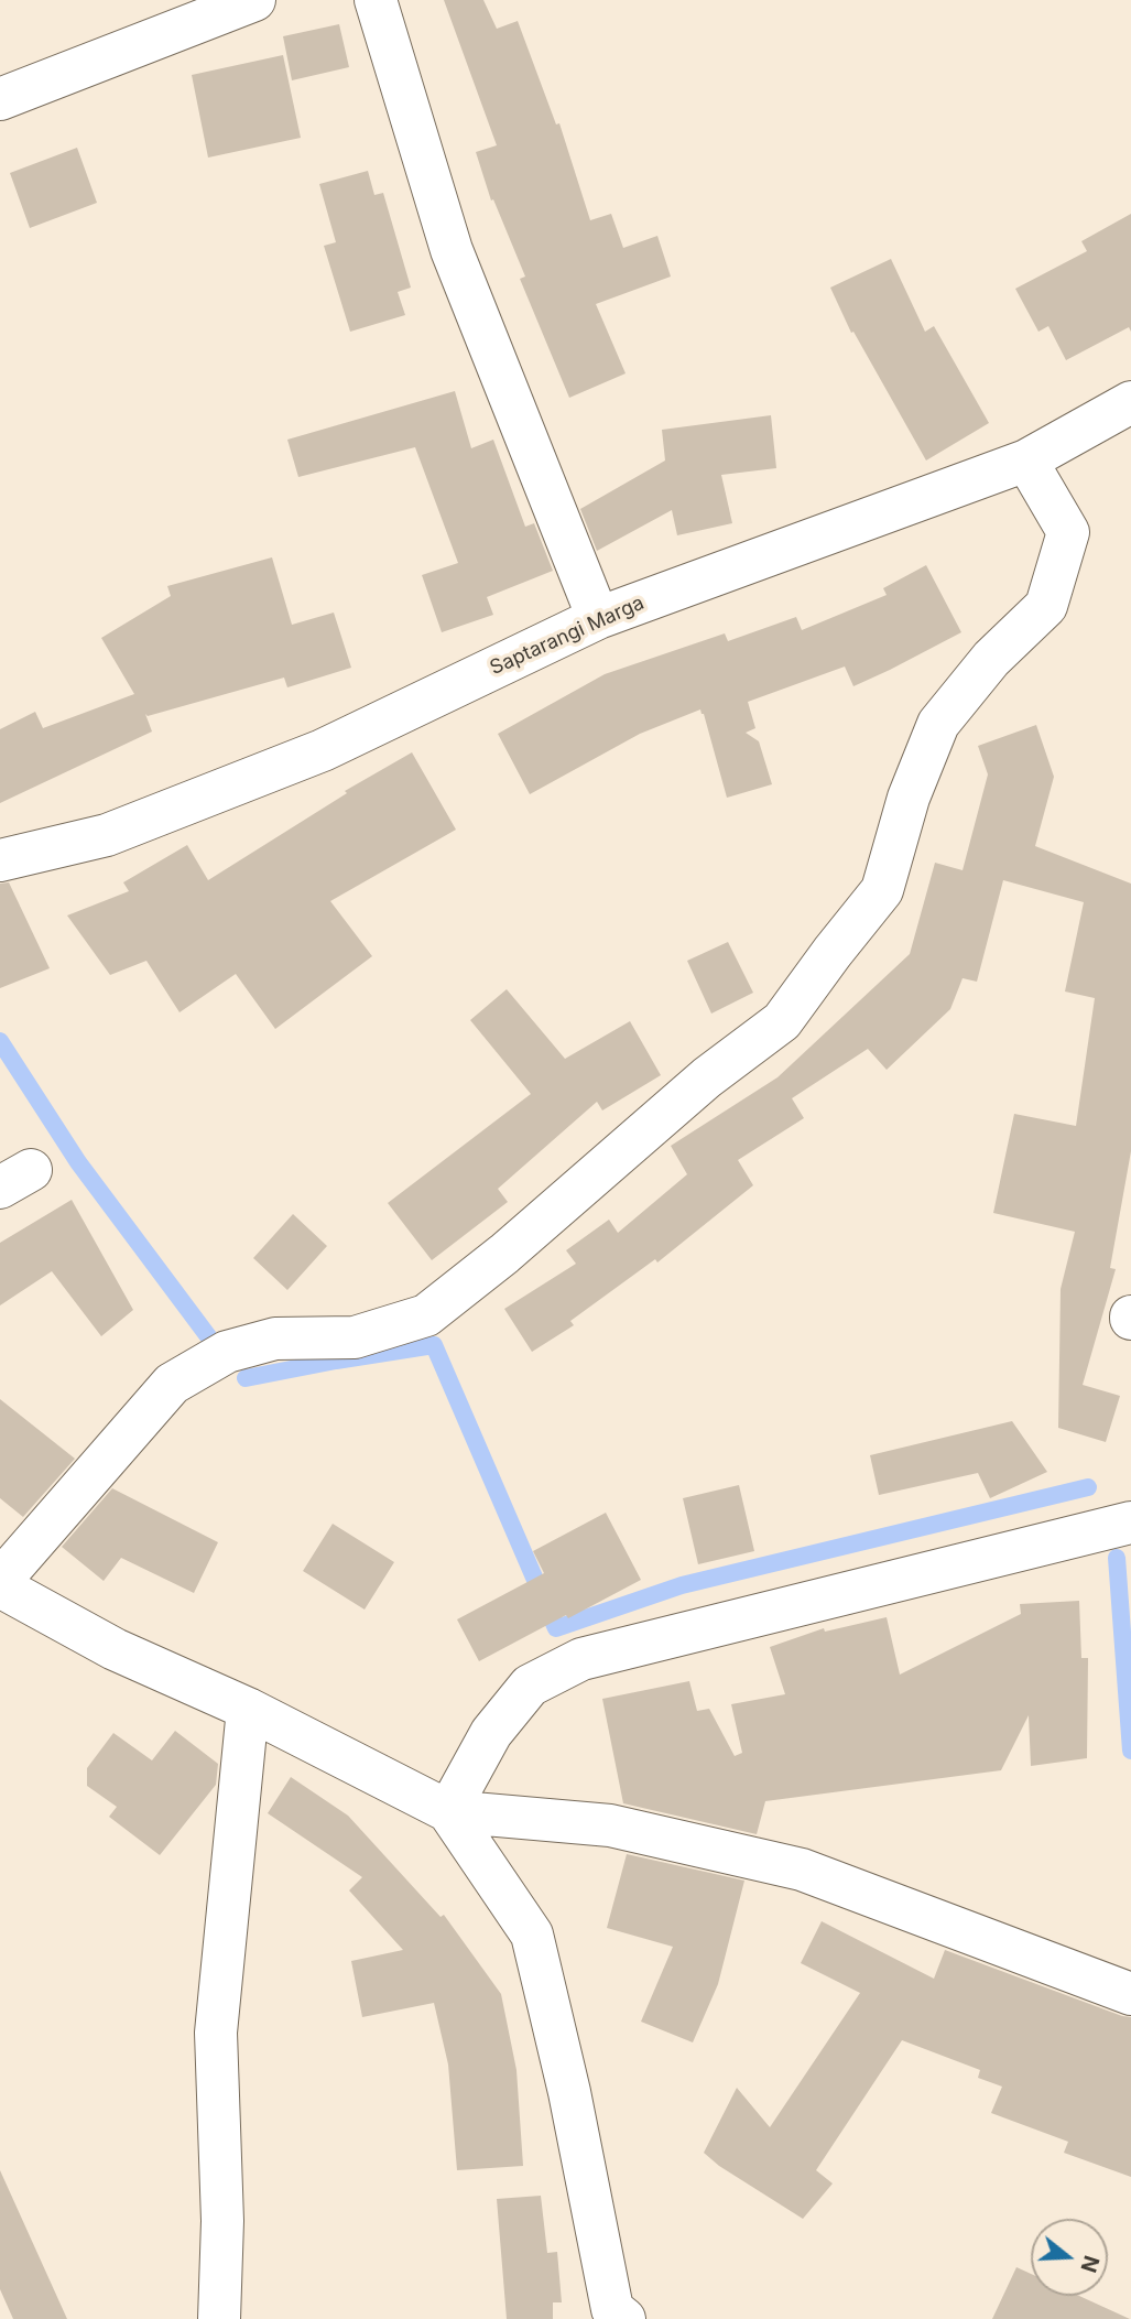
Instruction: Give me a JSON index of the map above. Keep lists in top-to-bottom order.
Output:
{
  "streets": {
    "street": ["Saptarangi Marga"]
  },
  "north": "right"
}
